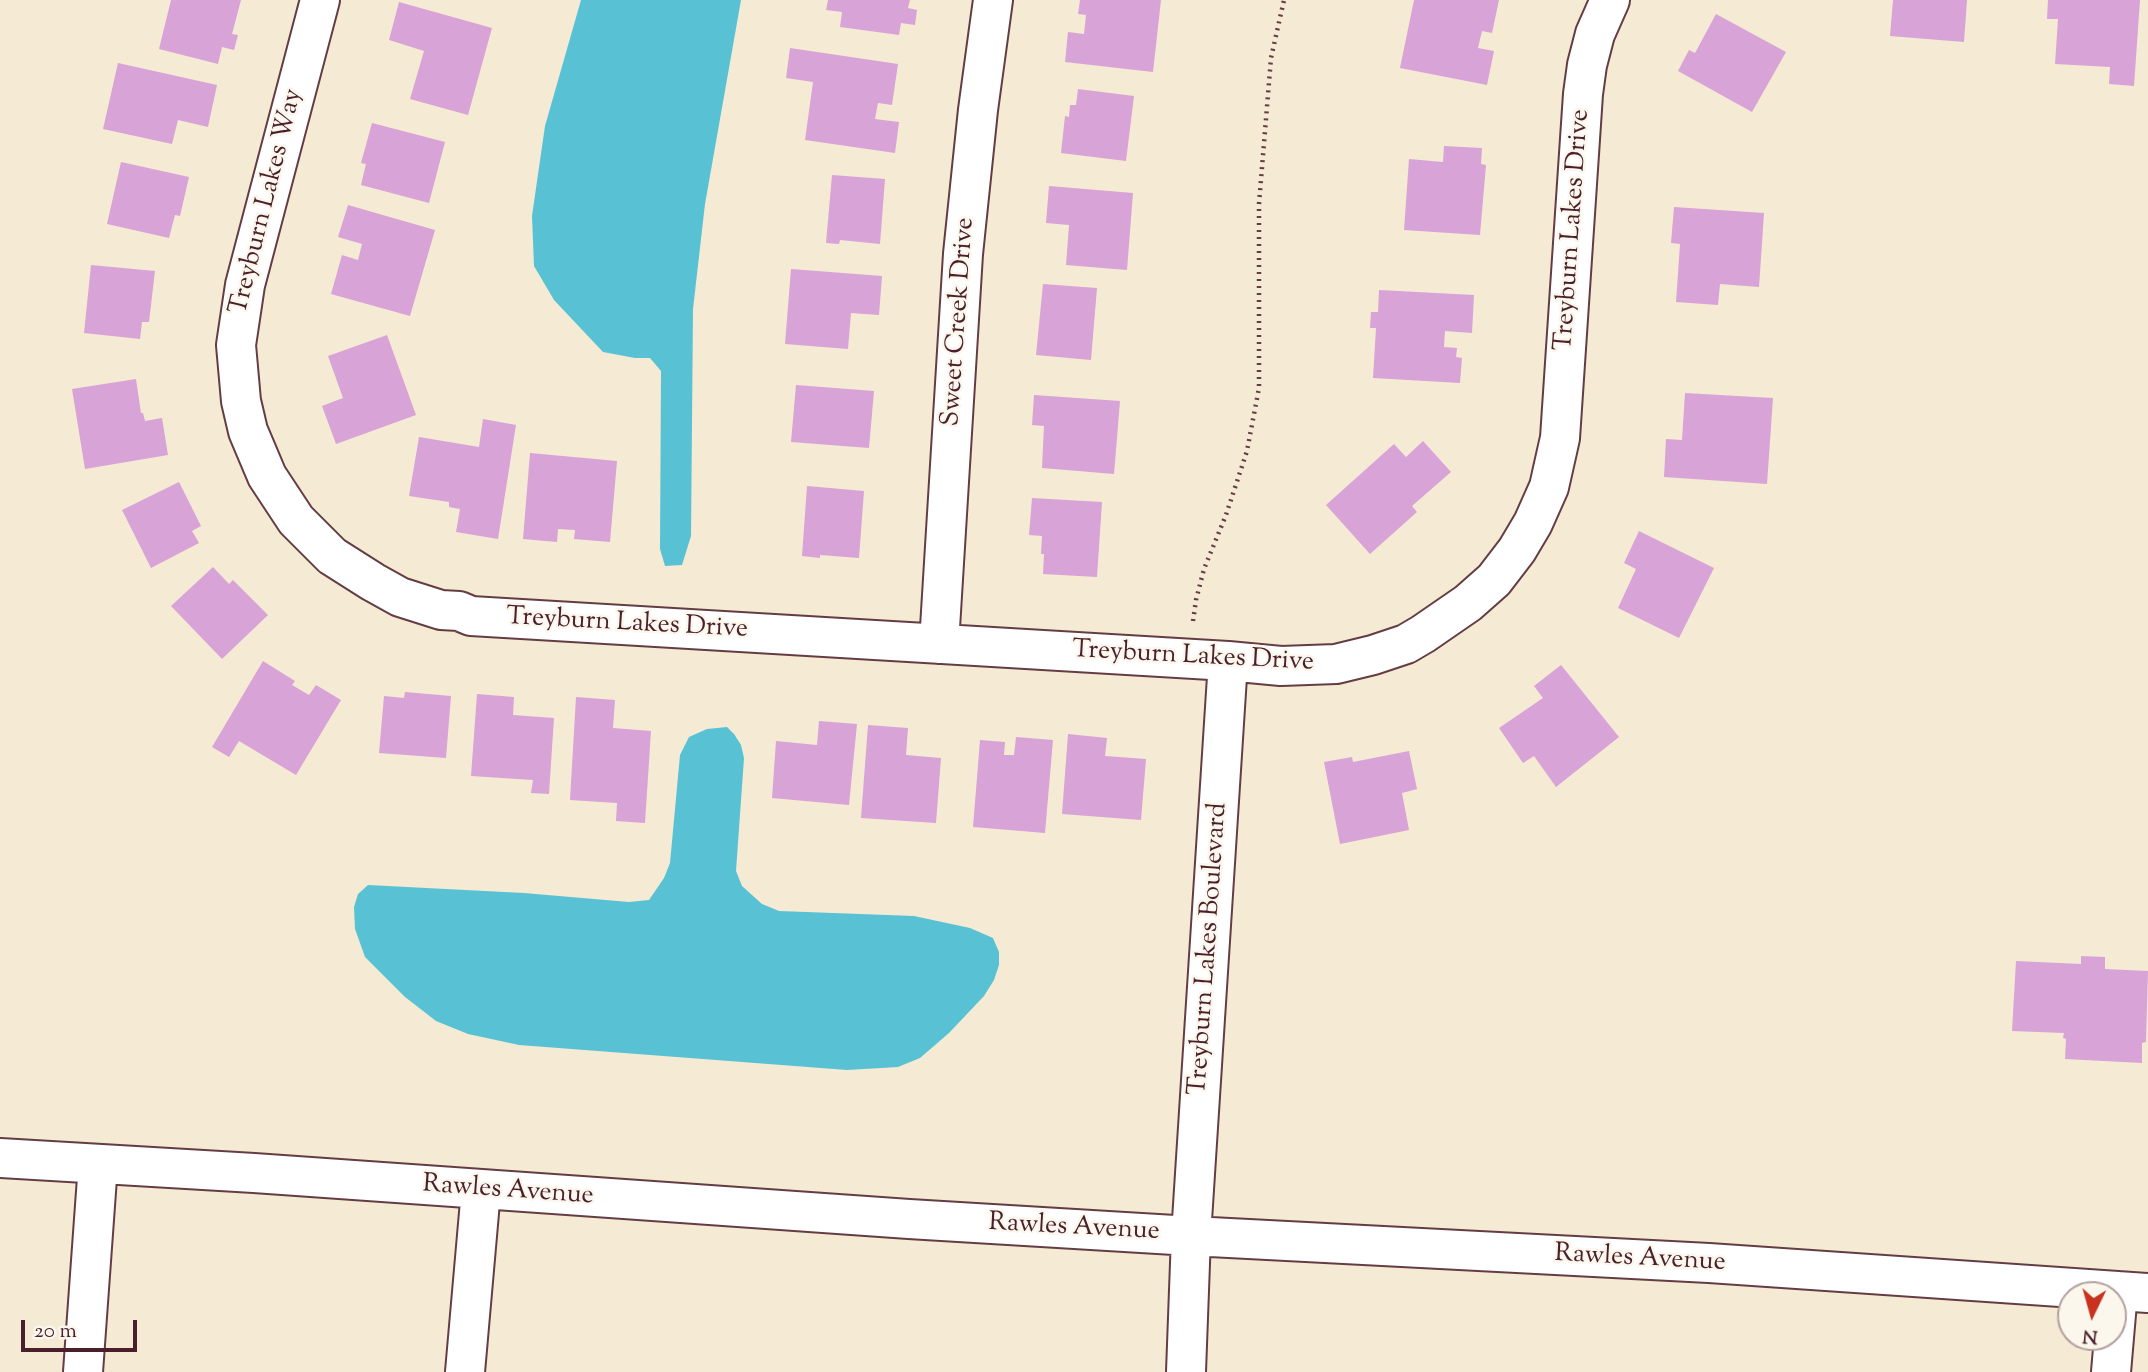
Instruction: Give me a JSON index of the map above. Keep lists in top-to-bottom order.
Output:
{
  "streets": {
    "street": [
      "Treyburn Lakes Way",
      "Treyburn Lakes Drive",
      "Sweet Creek Drive",
      "Treyburn Lakes Boulevard",
      "Rawles Avenue"
    ]
  },
  "crossings": [
    ["Treyburn Lakes Way", "Treyburn Lakes Drive"],
    ["Treyburn Lakes Drive", "Sweet Creek Drive"],
    ["Treyburn Lakes Drive", "Treyburn Lakes Boulevard"],
    ["Treyburn Lakes Boulevard", "Rawles Avenue"]
  ],
  "scale_bar": "20 m",
  "north": "bottom"
}
